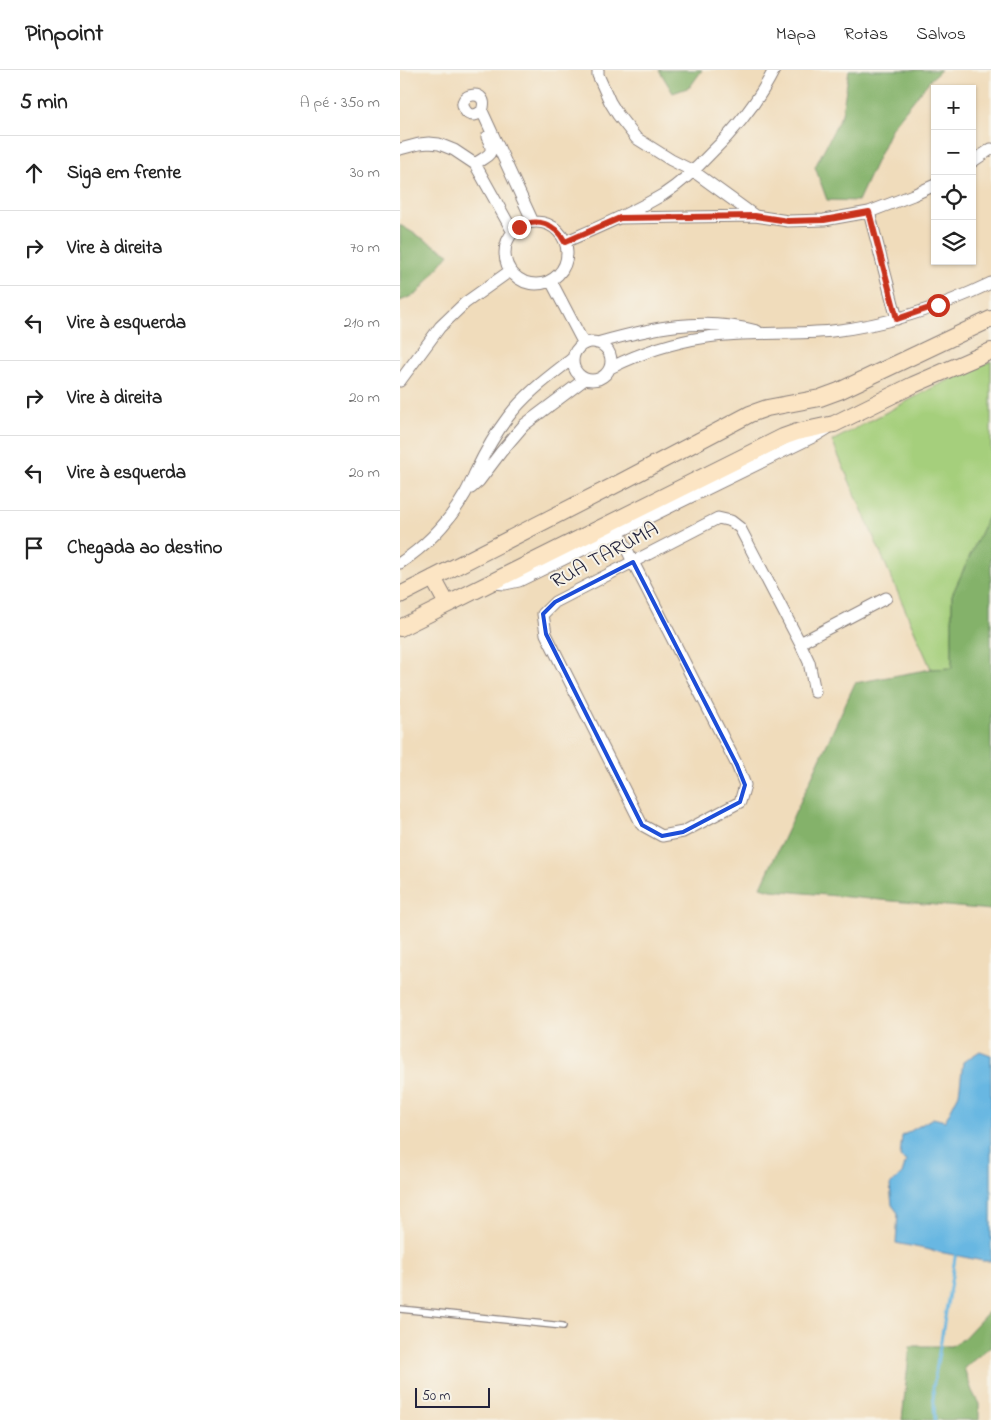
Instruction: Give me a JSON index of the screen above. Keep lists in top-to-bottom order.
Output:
{
  "streets": {
    "street": ["RUA TARUMA"]
  },
  "scale_bar": "50 m",
  "page": {
    "header": "Pinpoint",
    "nav": ["Mapa", "Rotas", "Salvos"],
    "heading": ["5 min", "A pé · 350 m"],
    "map_buttons": ["+", "−"],
    "list": [
      ["Siga em frente", "30 m"],
      ["Vire à direita", "70 m"],
      ["Vire à esquerda", "210 m"],
      ["Vire à direita", "20 m"],
      ["Vire à esquerda", "20 m"],
      "Chegada ao destino"
    ],
    "scale": "50 m"
  }
}
